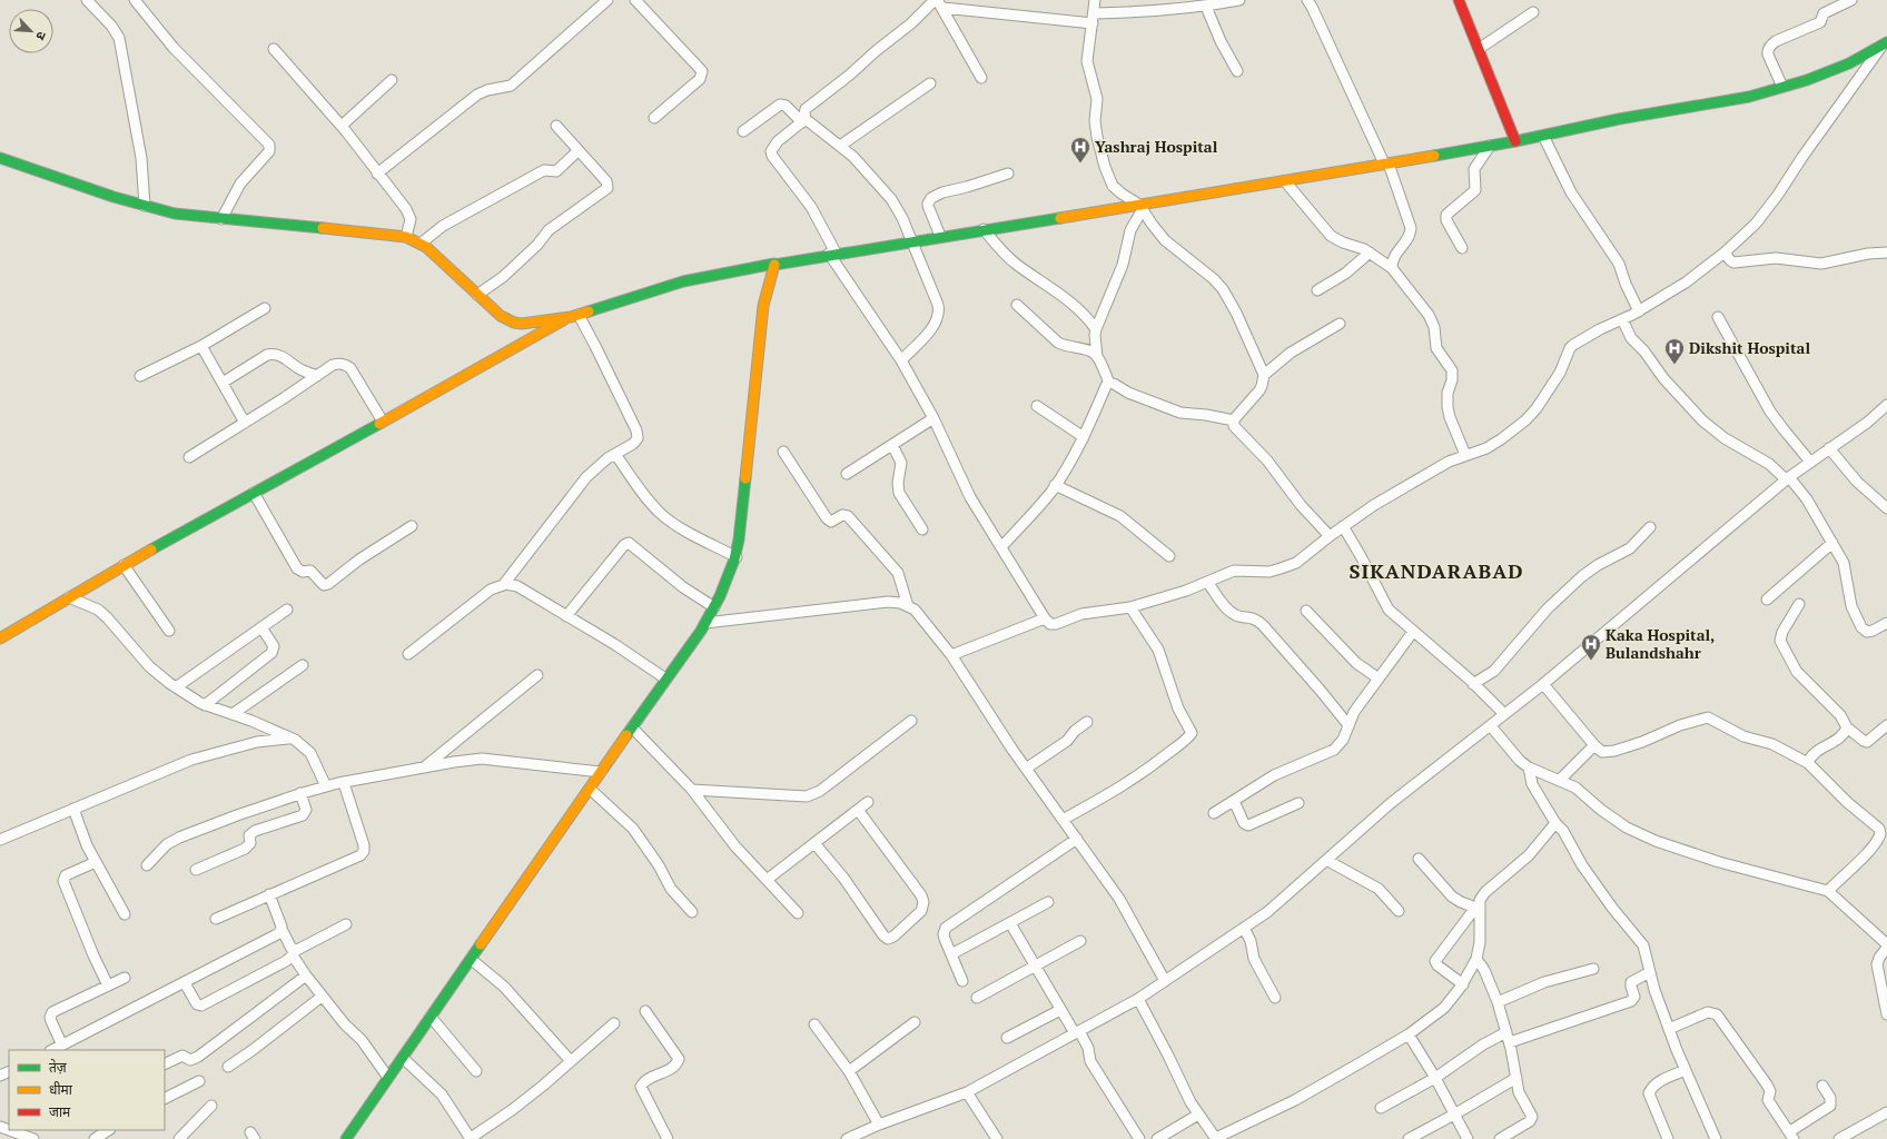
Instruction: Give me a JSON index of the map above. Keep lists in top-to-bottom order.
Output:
{
  "districts": ["SIKANDARABAD"],
  "places": {
    "hospital": ["Yashraj Hospital", "Dikshit Hospital", "Kaka Hospital, Bulandshahr"]
  },
  "legend": ["तेज़", "धीमा", "जाम"],
  "north": "bottom right"
}
